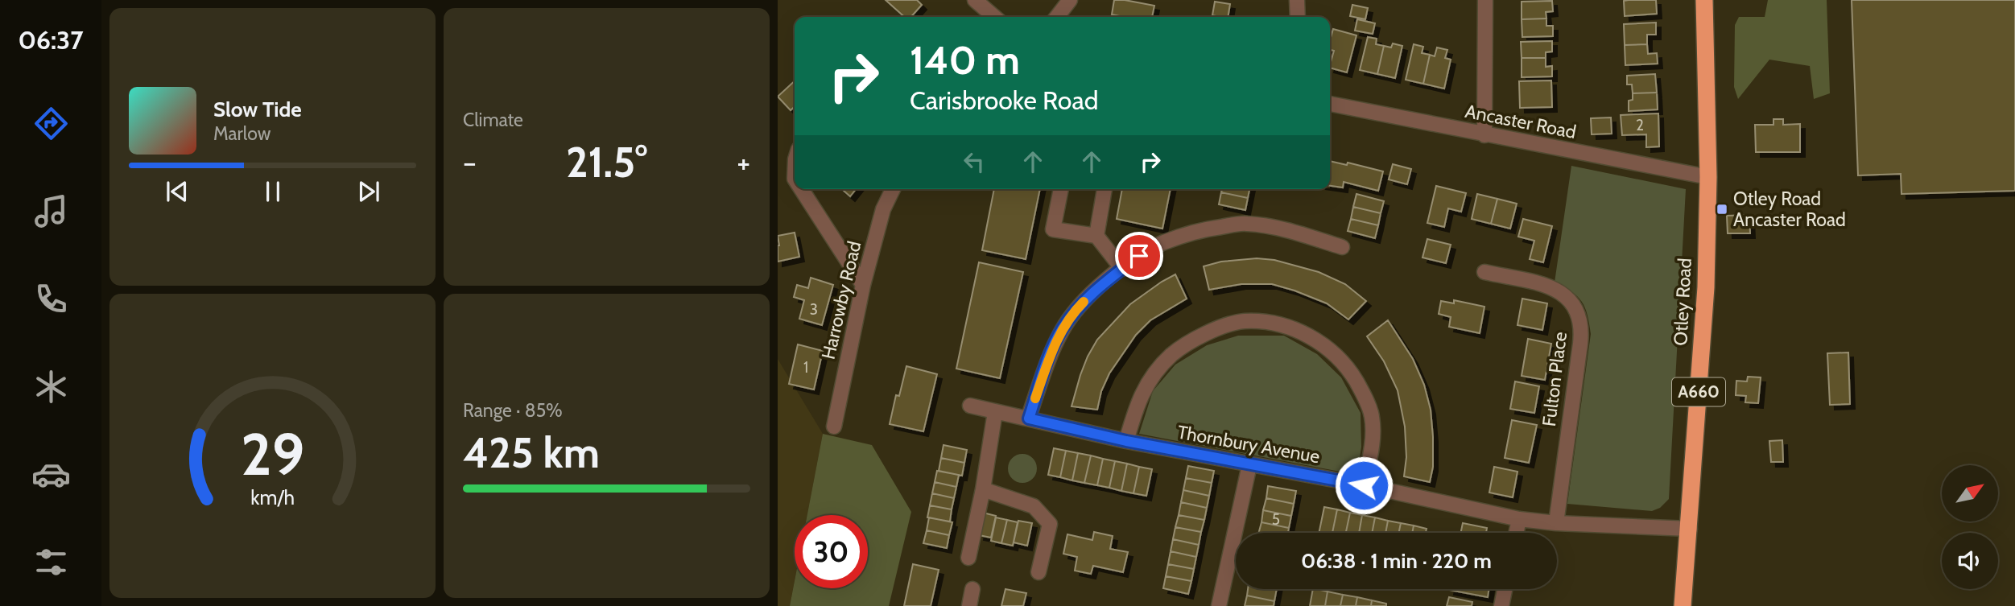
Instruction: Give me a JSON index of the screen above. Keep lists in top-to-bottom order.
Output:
{
  "streets": {
    "highway": ["Otley Road", "A660"],
    "street": [
      "Ancaster Road",
      "Harrowby Road",
      "Fulton Place",
      "Thornbury Avenue"
    ]
  },
  "crossings": [
    ["Ancaster Road", "Otley Road"],
    ["Otley Road", "Thornbury Avenue"],
    ["Fulton Place", "Thornbury Avenue"]
  ],
  "places": {
    "transit": ["Otley Road Ancaster Road"]
  },
  "house_numbers": [
    "2",
    "3",
    "1",
    "5"
  ],
  "north": "top right",
  "page": {
    "tabs": "06:37",
    "tile": [
      "Climate",
      ["Range · 85%", "425 km"]
    ],
    "turn": ["140 m", "Carisbrooke Road"],
    "song": ["Slow Tide", "Marlow"],
    "heat": ["−", "21.5°", "+"],
    "limit": "30",
    "trip": "06:38 · 1 min · 220 m",
    "gauge": ["29", "km/h"]
  }
}
